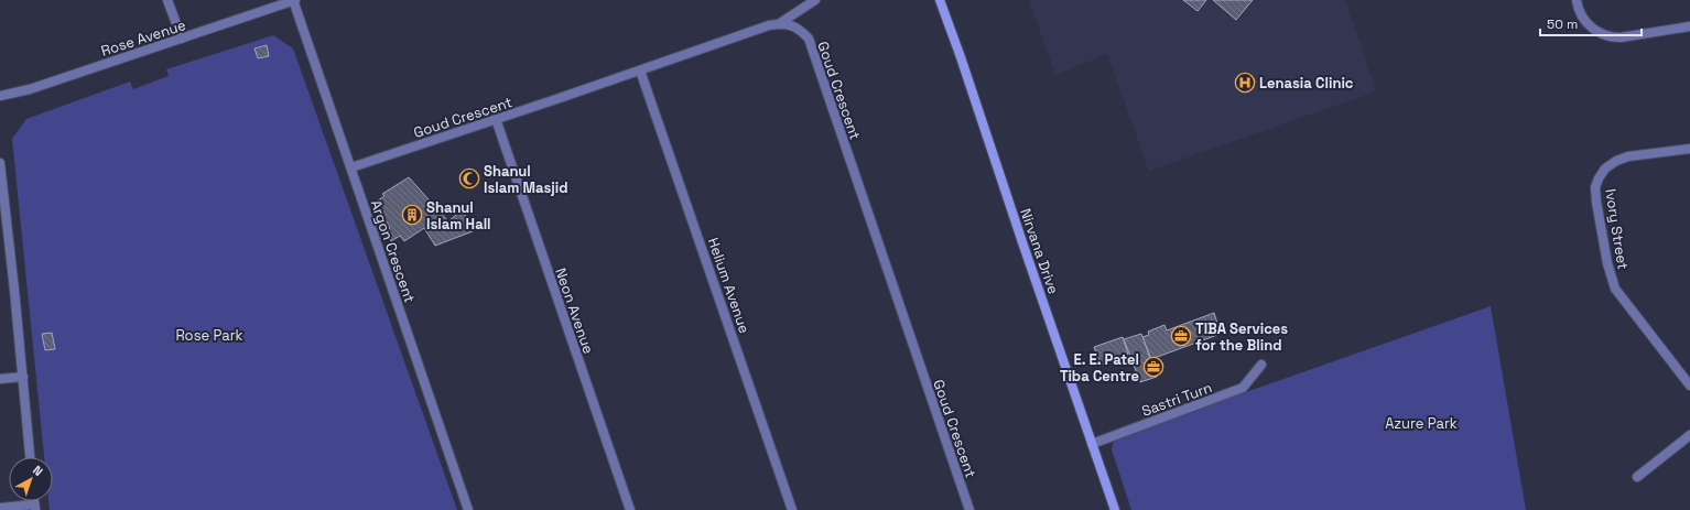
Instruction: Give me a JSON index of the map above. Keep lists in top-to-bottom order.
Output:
{
  "streets": {
    "main road": ["Nirvana Drive"],
    "street": [
      "Rose Avenue",
      "Goud Crescent",
      "Ivory Street",
      "Argon Crescent",
      "Helium Avenue",
      "Neon Avenue",
      "Sastri Turn"
    ]
  },
  "crossings": [
    ["Rose Avenue", "Argon Crescent"],
    ["Goud Crescent", "Argon Crescent"],
    ["Goud Crescent", "Helium Avenue"],
    ["Goud Crescent", "Neon Avenue"],
    ["Nirvana Drive", "Sastri Turn"]
  ],
  "parks": ["Rose Park", "Azure Park"],
  "places": {
    "hospital": ["Lenasia Clinic"],
    "mosque": ["Shanul Islam Masjid"],
    "building": ["Shanul Islam Hall"],
    "office": ["TIBA Services for the Blind", "E. E. Patel Tiba Centre"]
  },
  "scale_bar": "50 m",
  "north": "top right"
}
